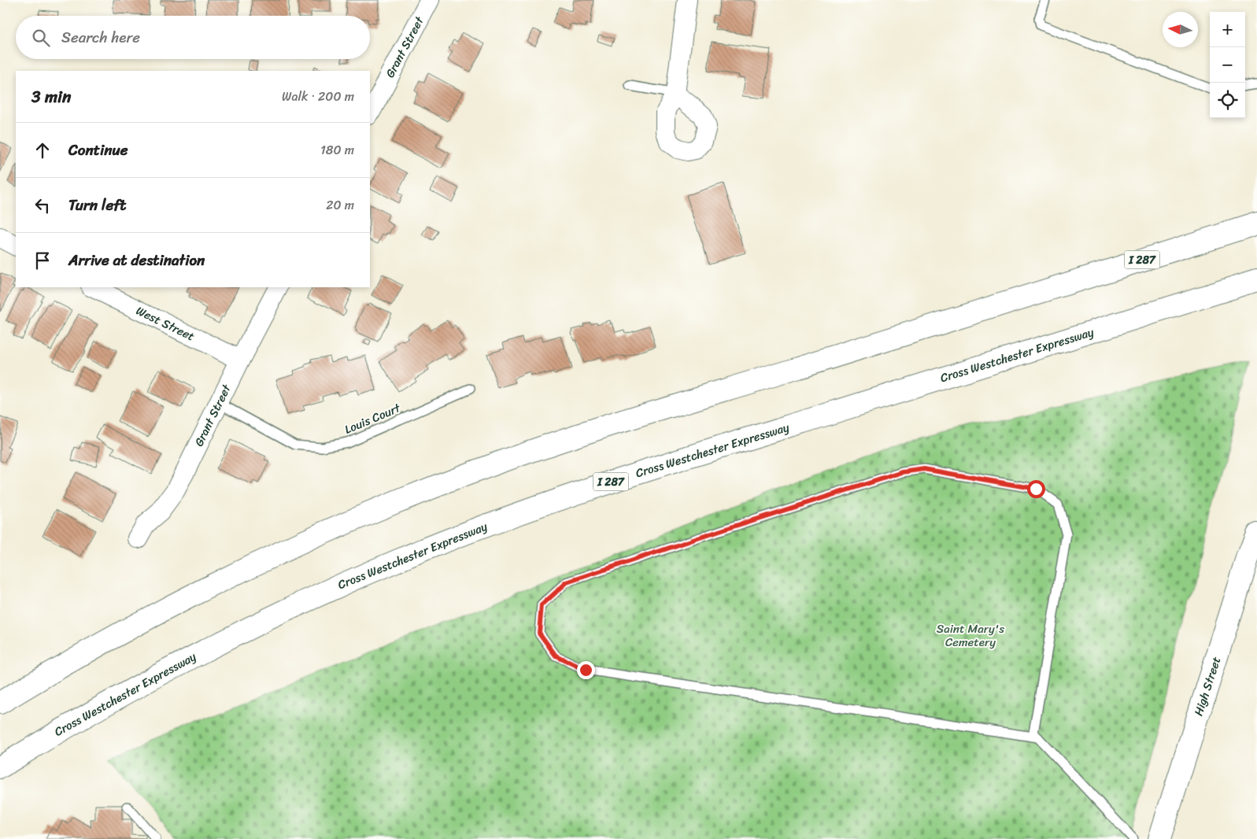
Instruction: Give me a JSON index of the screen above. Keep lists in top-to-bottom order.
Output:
{
  "streets": {
    "main road": ["I 287", "Cross Westchester Expressway", "High Street"],
    "street": ["Grant Street", "West Street"],
    "lane": ["Louis Court"]
  },
  "crossings": [
    ["Grant Street", "West Street"],
    ["Grant Street", "Louis Court"]
  ],
  "parks": ["Saint Mary's Cemetery"],
  "north": "left",
  "page": {
    "map_buttons": ["+", "−"],
    "search": "Search here",
    "heading": ["3 min", "Walk · 200 m"],
    "list": [
      ["Continue", "180 m"],
      ["Turn left", "20 m"],
      "Arrive at destination"
    ]
  }
}
